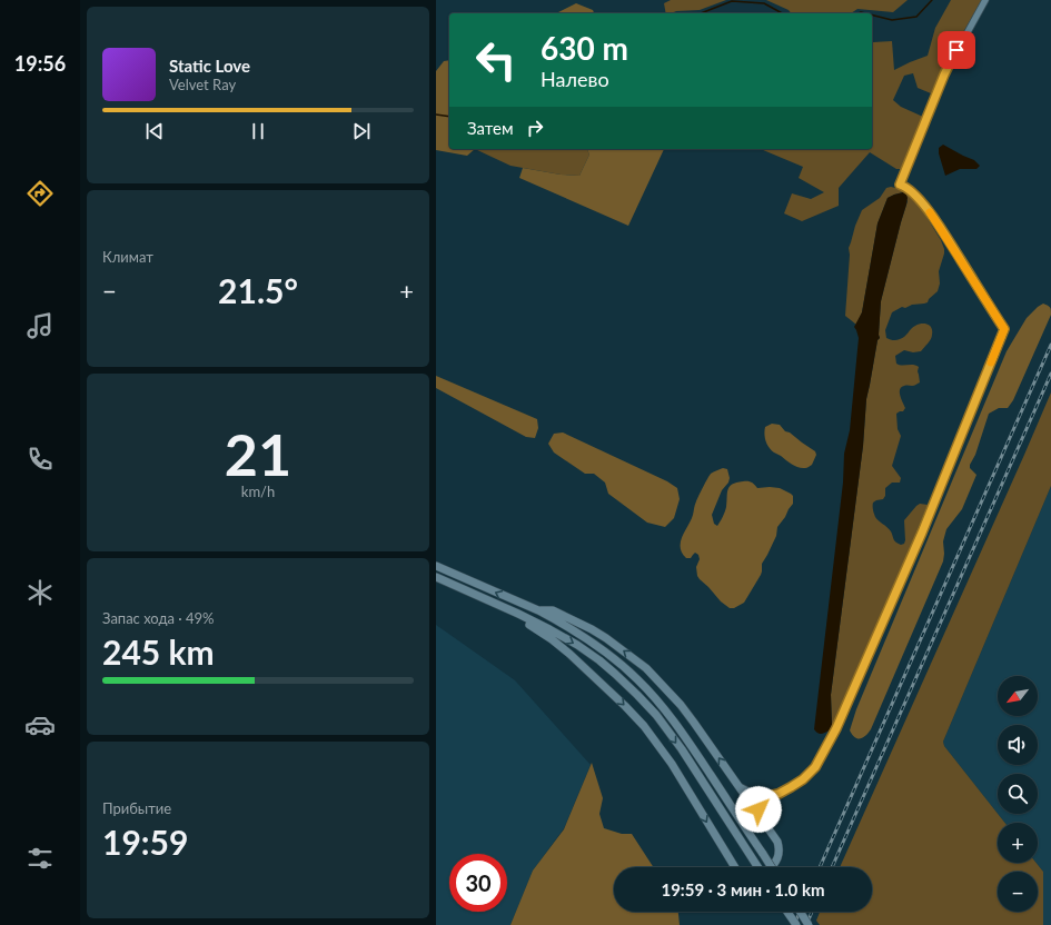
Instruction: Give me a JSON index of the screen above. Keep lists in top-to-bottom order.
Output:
{
  "north": "bottom left",
  "page": {
    "tabs": "19:56",
    "turn": ["630 m", "Налево"],
    "song": ["Static Love", "Velvet Ray"],
    "then": "Затем",
    "tile": [
      "Климат",
      ["21", "km/h"],
      ["Запас хода · 49%", "245 km"],
      ["Прибытие", "19:59"]
    ],
    "heat": ["−", "21.5°", "+"],
    "map_buttons": ["+", "−"],
    "limit": "30",
    "trip": "19:59 · 3 мин · 1.0 km"
  }
}
